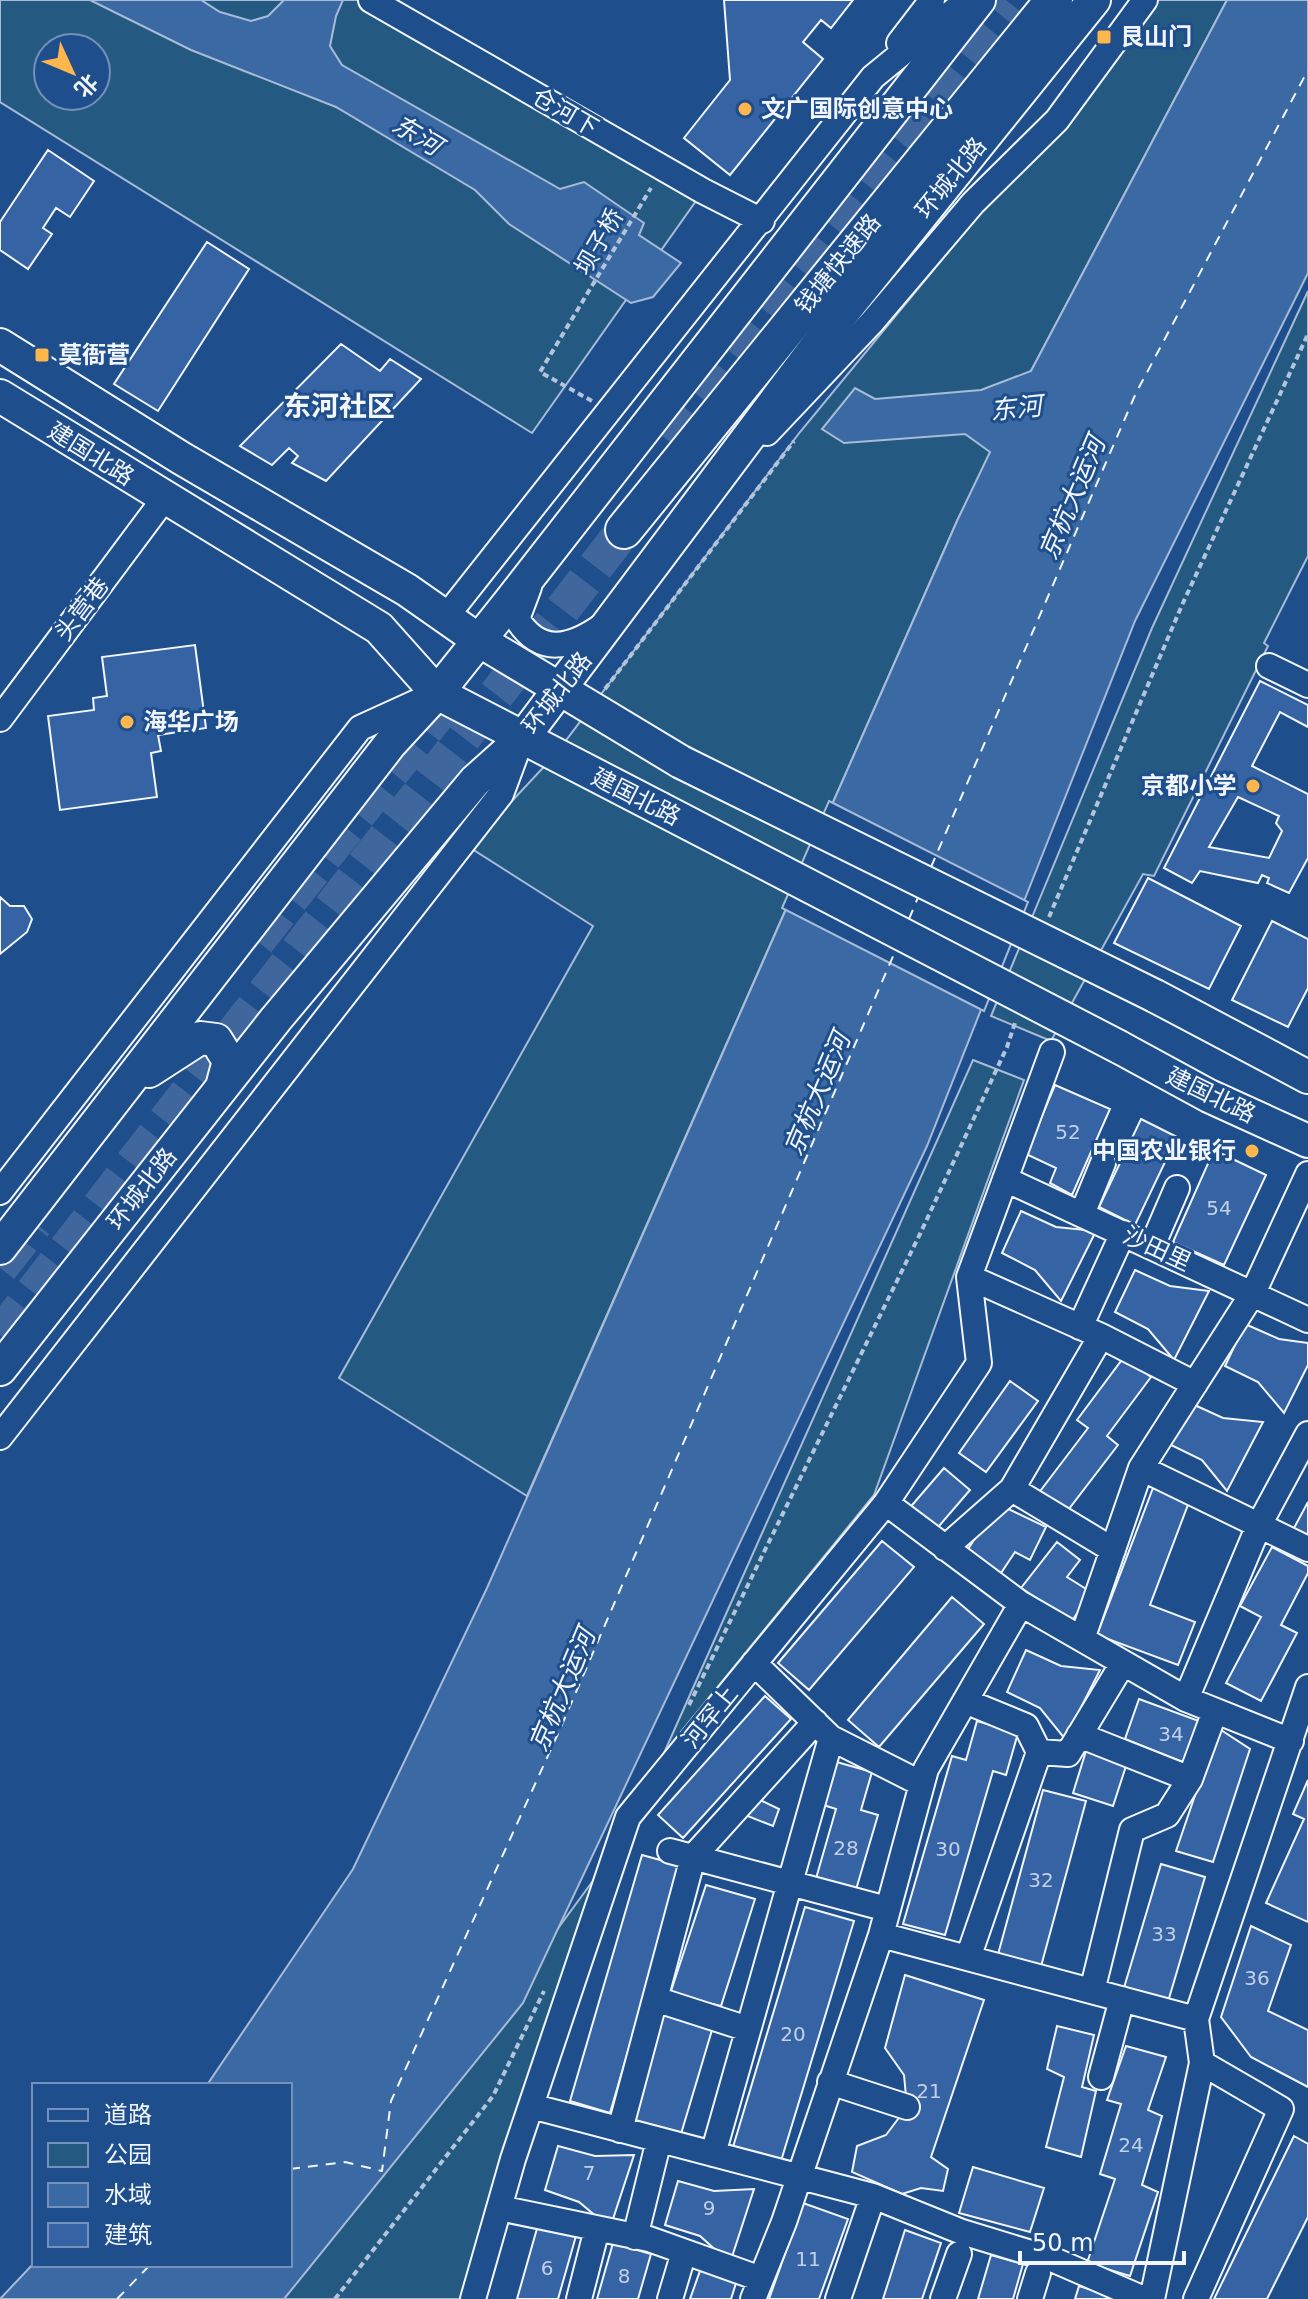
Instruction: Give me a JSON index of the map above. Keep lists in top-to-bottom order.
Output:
{
  "streets": {
    "highway": ["钱塘快速路"],
    "main road": ["环城北路", "建国北路"],
    "street": [
      "仓河下",
      "头营巷",
      "沙田里",
      "河罕上"
    ],
    "path": ["坝子桥"]
  },
  "crossings": [
    ["环城北路", "建国北路"],
    ["建国北路", "头营巷"],
    ["沙田里", "河罕上"]
  ],
  "districts": ["东河社区"],
  "water": ["东河", "京杭大运河"],
  "places": {
    "transit": ["艮山门", "莫衙营"],
    "other": [
      "文广国际创意中心",
      "海华广场",
      "京都小学",
      "中国农业银行"
    ]
  },
  "house_numbers": [
    "52",
    "54",
    "34",
    "28",
    "30",
    "32",
    "33",
    "36",
    "20",
    "21",
    "24",
    "7",
    "9",
    "11",
    "6",
    "8"
  ],
  "legend": [
    "道路",
    "公园",
    "水域",
    "建筑"
  ],
  "scale_bar": "50 m",
  "north": "bottom right"
}
